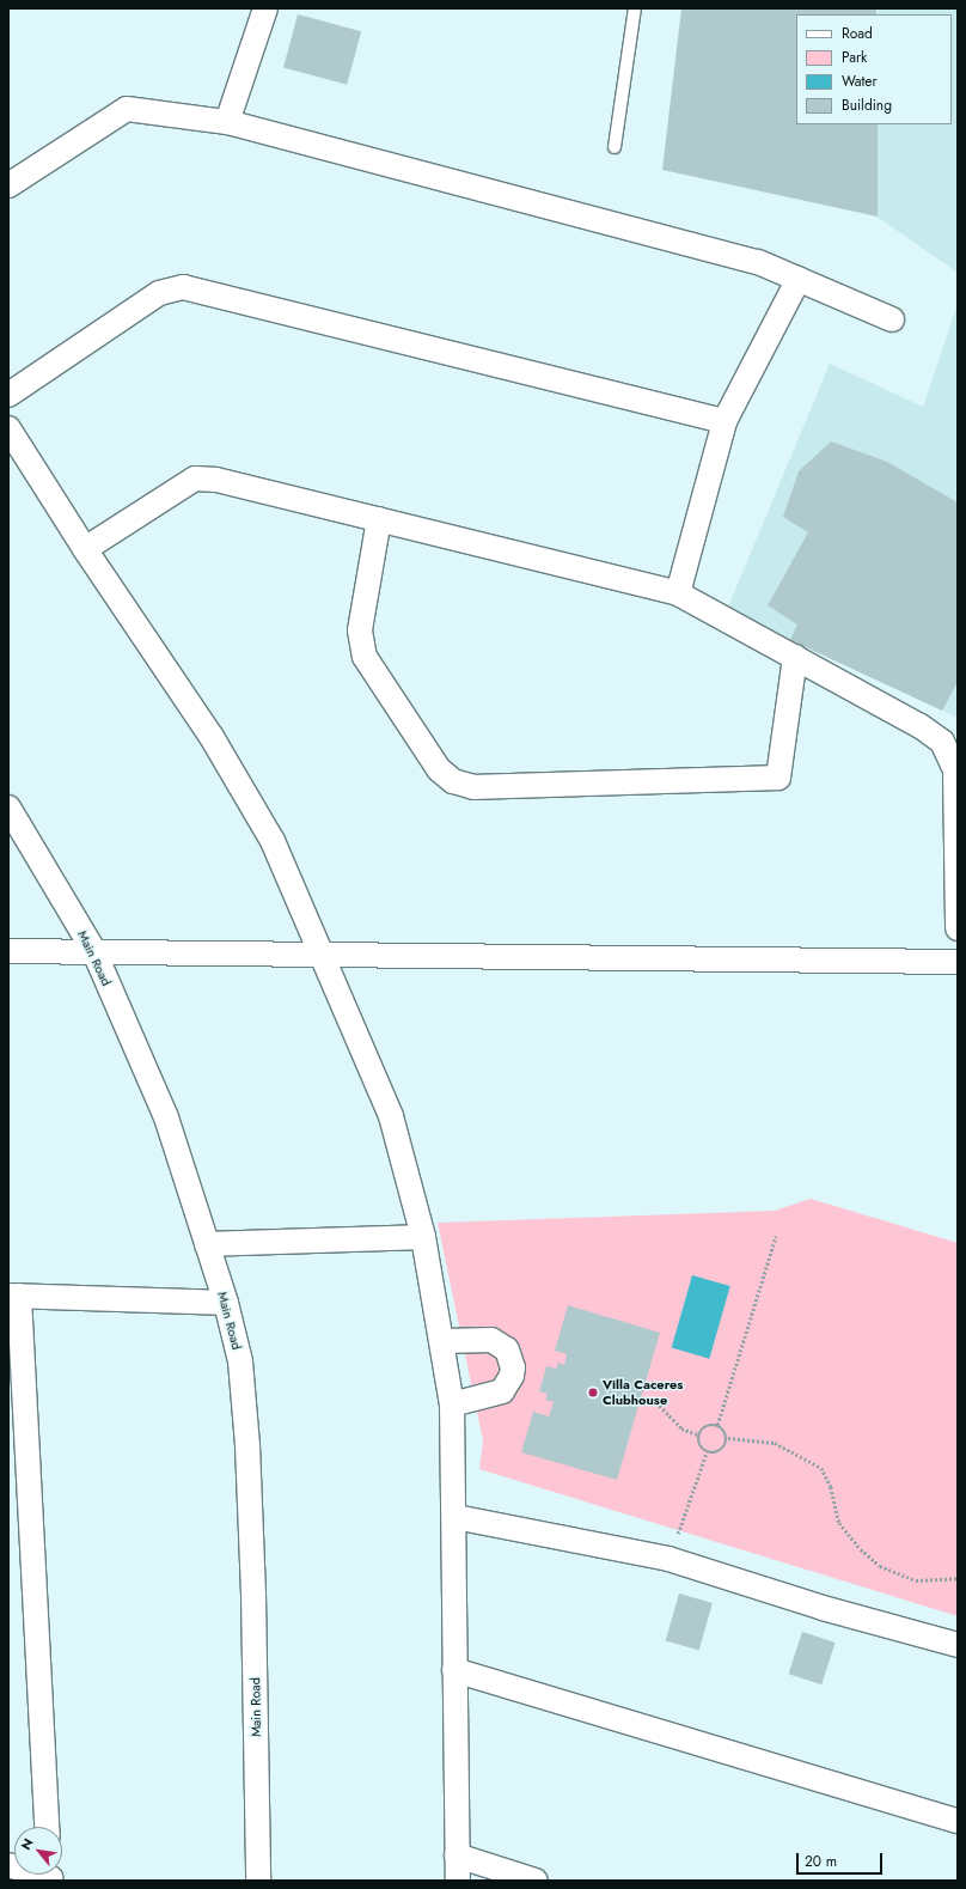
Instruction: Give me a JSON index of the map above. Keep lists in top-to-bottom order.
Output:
{
  "streets": {
    "street": ["Main Road"]
  },
  "places": ["Villa Caceres Clubhouse"],
  "legend": [
    "Road",
    "Park",
    "Water",
    "Building"
  ],
  "scale_bar": "20 m",
  "north": "top left"
}
